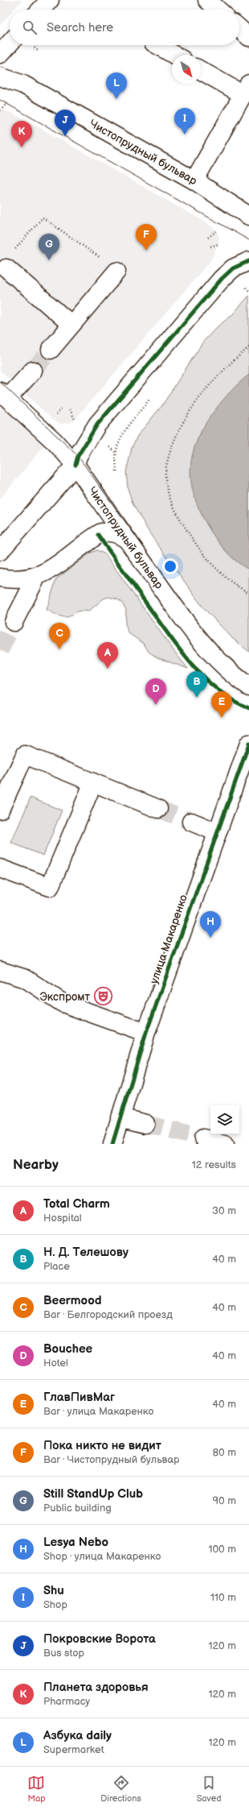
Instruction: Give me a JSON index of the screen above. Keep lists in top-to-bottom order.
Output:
{
  "streets": {
    "street": ["Чистопрудный бульвар", "улица Макаренко"]
  },
  "places": {
    "theatre": ["Экспромт"]
  },
  "north": "bottom right",
  "page": {
    "search": "Search here",
    "pins": [
      "L",
      "I",
      "J",
      "K",
      "F",
      "G",
      "C",
      "A",
      "B",
      "D",
      "E",
      "H"
    ],
    "heading": ["Nearby", "12 results"],
    "list": [
      {
        "mark": "A",
        "name": "Total Charm",
        "note": "Hospital",
        "value": "30 m"
      },
      {
        "mark": "B",
        "name": "Н. Д. Телешову",
        "note": "Place",
        "value": "40 m"
      },
      {
        "mark": "C",
        "name": "Beermood",
        "note": "Bar · Белгородский проезд",
        "value": "40 m"
      },
      {
        "mark": "D",
        "name": "Bouchee",
        "note": "Hotel",
        "value": "40 m"
      },
      {
        "mark": "E",
        "name": "ГлавПивМаг",
        "note": "Bar · улица Макаренко",
        "value": "40 m"
      },
      {
        "mark": "F",
        "name": "Пока никто не видит",
        "note": "Bar · Чистопрудный бульвар",
        "value": "80 m"
      },
      {
        "mark": "G",
        "name": "Still StandUp Club",
        "note": "Public building",
        "value": "90 m"
      },
      {
        "mark": "H",
        "name": "Lesya Nebo",
        "note": "Shop · улица Макаренко",
        "value": "100 m"
      },
      {
        "mark": "I",
        "name": "Shu",
        "note": "Shop",
        "value": "110 m"
      },
      {
        "mark": "J",
        "name": "Покровские Ворота",
        "note": "Bus stop",
        "value": "120 m"
      },
      {
        "mark": "K",
        "name": "Планета здоровья",
        "note": "Pharmacy",
        "value": "120 m"
      },
      {
        "mark": "L",
        "name": "Азбука daily",
        "note": "Supermarket",
        "value": "120 m"
      }
    ],
    "nav": ["Map", "Directions", "Saved"]
  }
}
